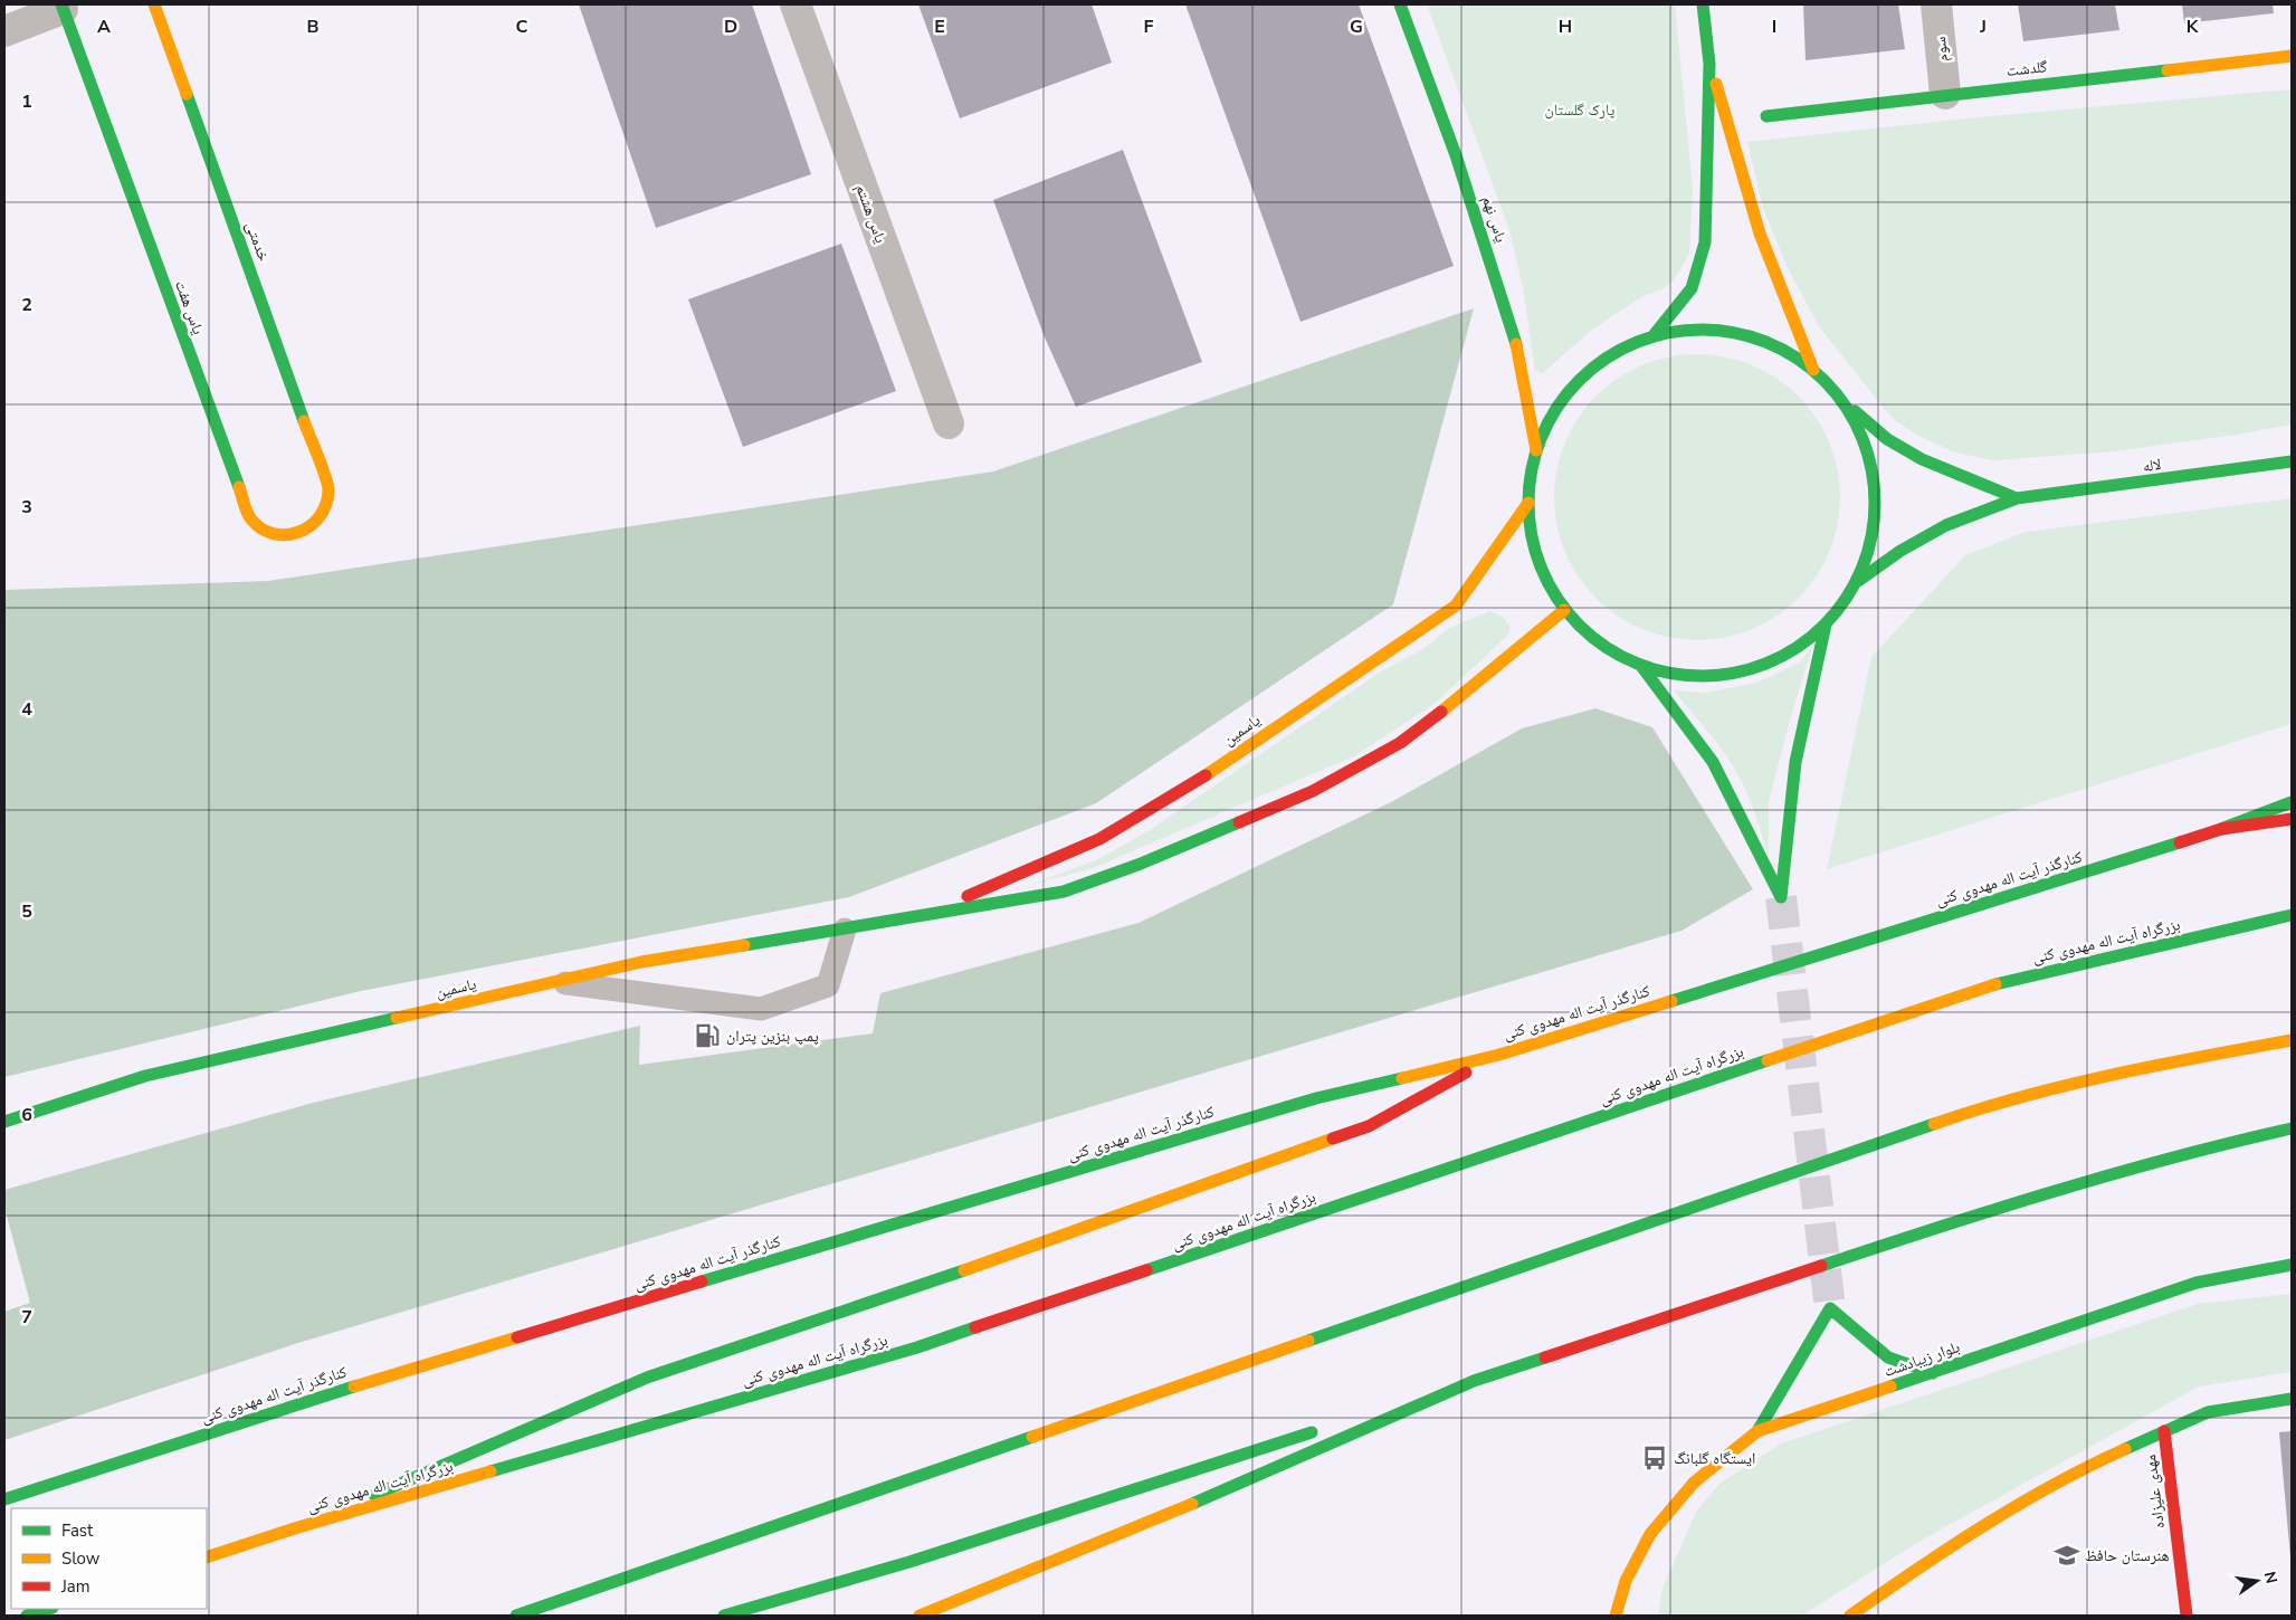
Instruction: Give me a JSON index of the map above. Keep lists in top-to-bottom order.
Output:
{
  "streets": {
    "main road": [
      "گلدشت",
      "یاس نهم",
      "خدمتی",
      "یاس هفت",
      "لاله",
      "یاسمین",
      "کنارگذر آیت اله مهدوی کنی",
      "بزرگراه آیت اله مهدوی کنی",
      "بلوار زیبادشت",
      "مهدی علیزاده"
    ],
    "street": ["سوم", "یاس هشتم"]
  },
  "crossings": [
    ["سوم", "گلدشت"],
    ["خدمتی", "یاس هفت"]
  ],
  "parks": ["پارک گلستان"],
  "places": {
    "fuel station": ["پمپ بنزین پتران"],
    "bus stop": ["ایستگاه گلبانگ"],
    "school or university": ["هنرستان حافظ"]
  },
  "legend": ["Fast", "Slow", "Jam"],
  "north": "right",
  "grid": {
    "columns": [
      "A",
      "B",
      "C",
      "D",
      "E",
      "F",
      "G",
      "H",
      "I",
      "J",
      "K"
    ],
    "rows": [
      "1",
      "2",
      "3",
      "4",
      "5",
      "6",
      "7"
    ]
  }
}
